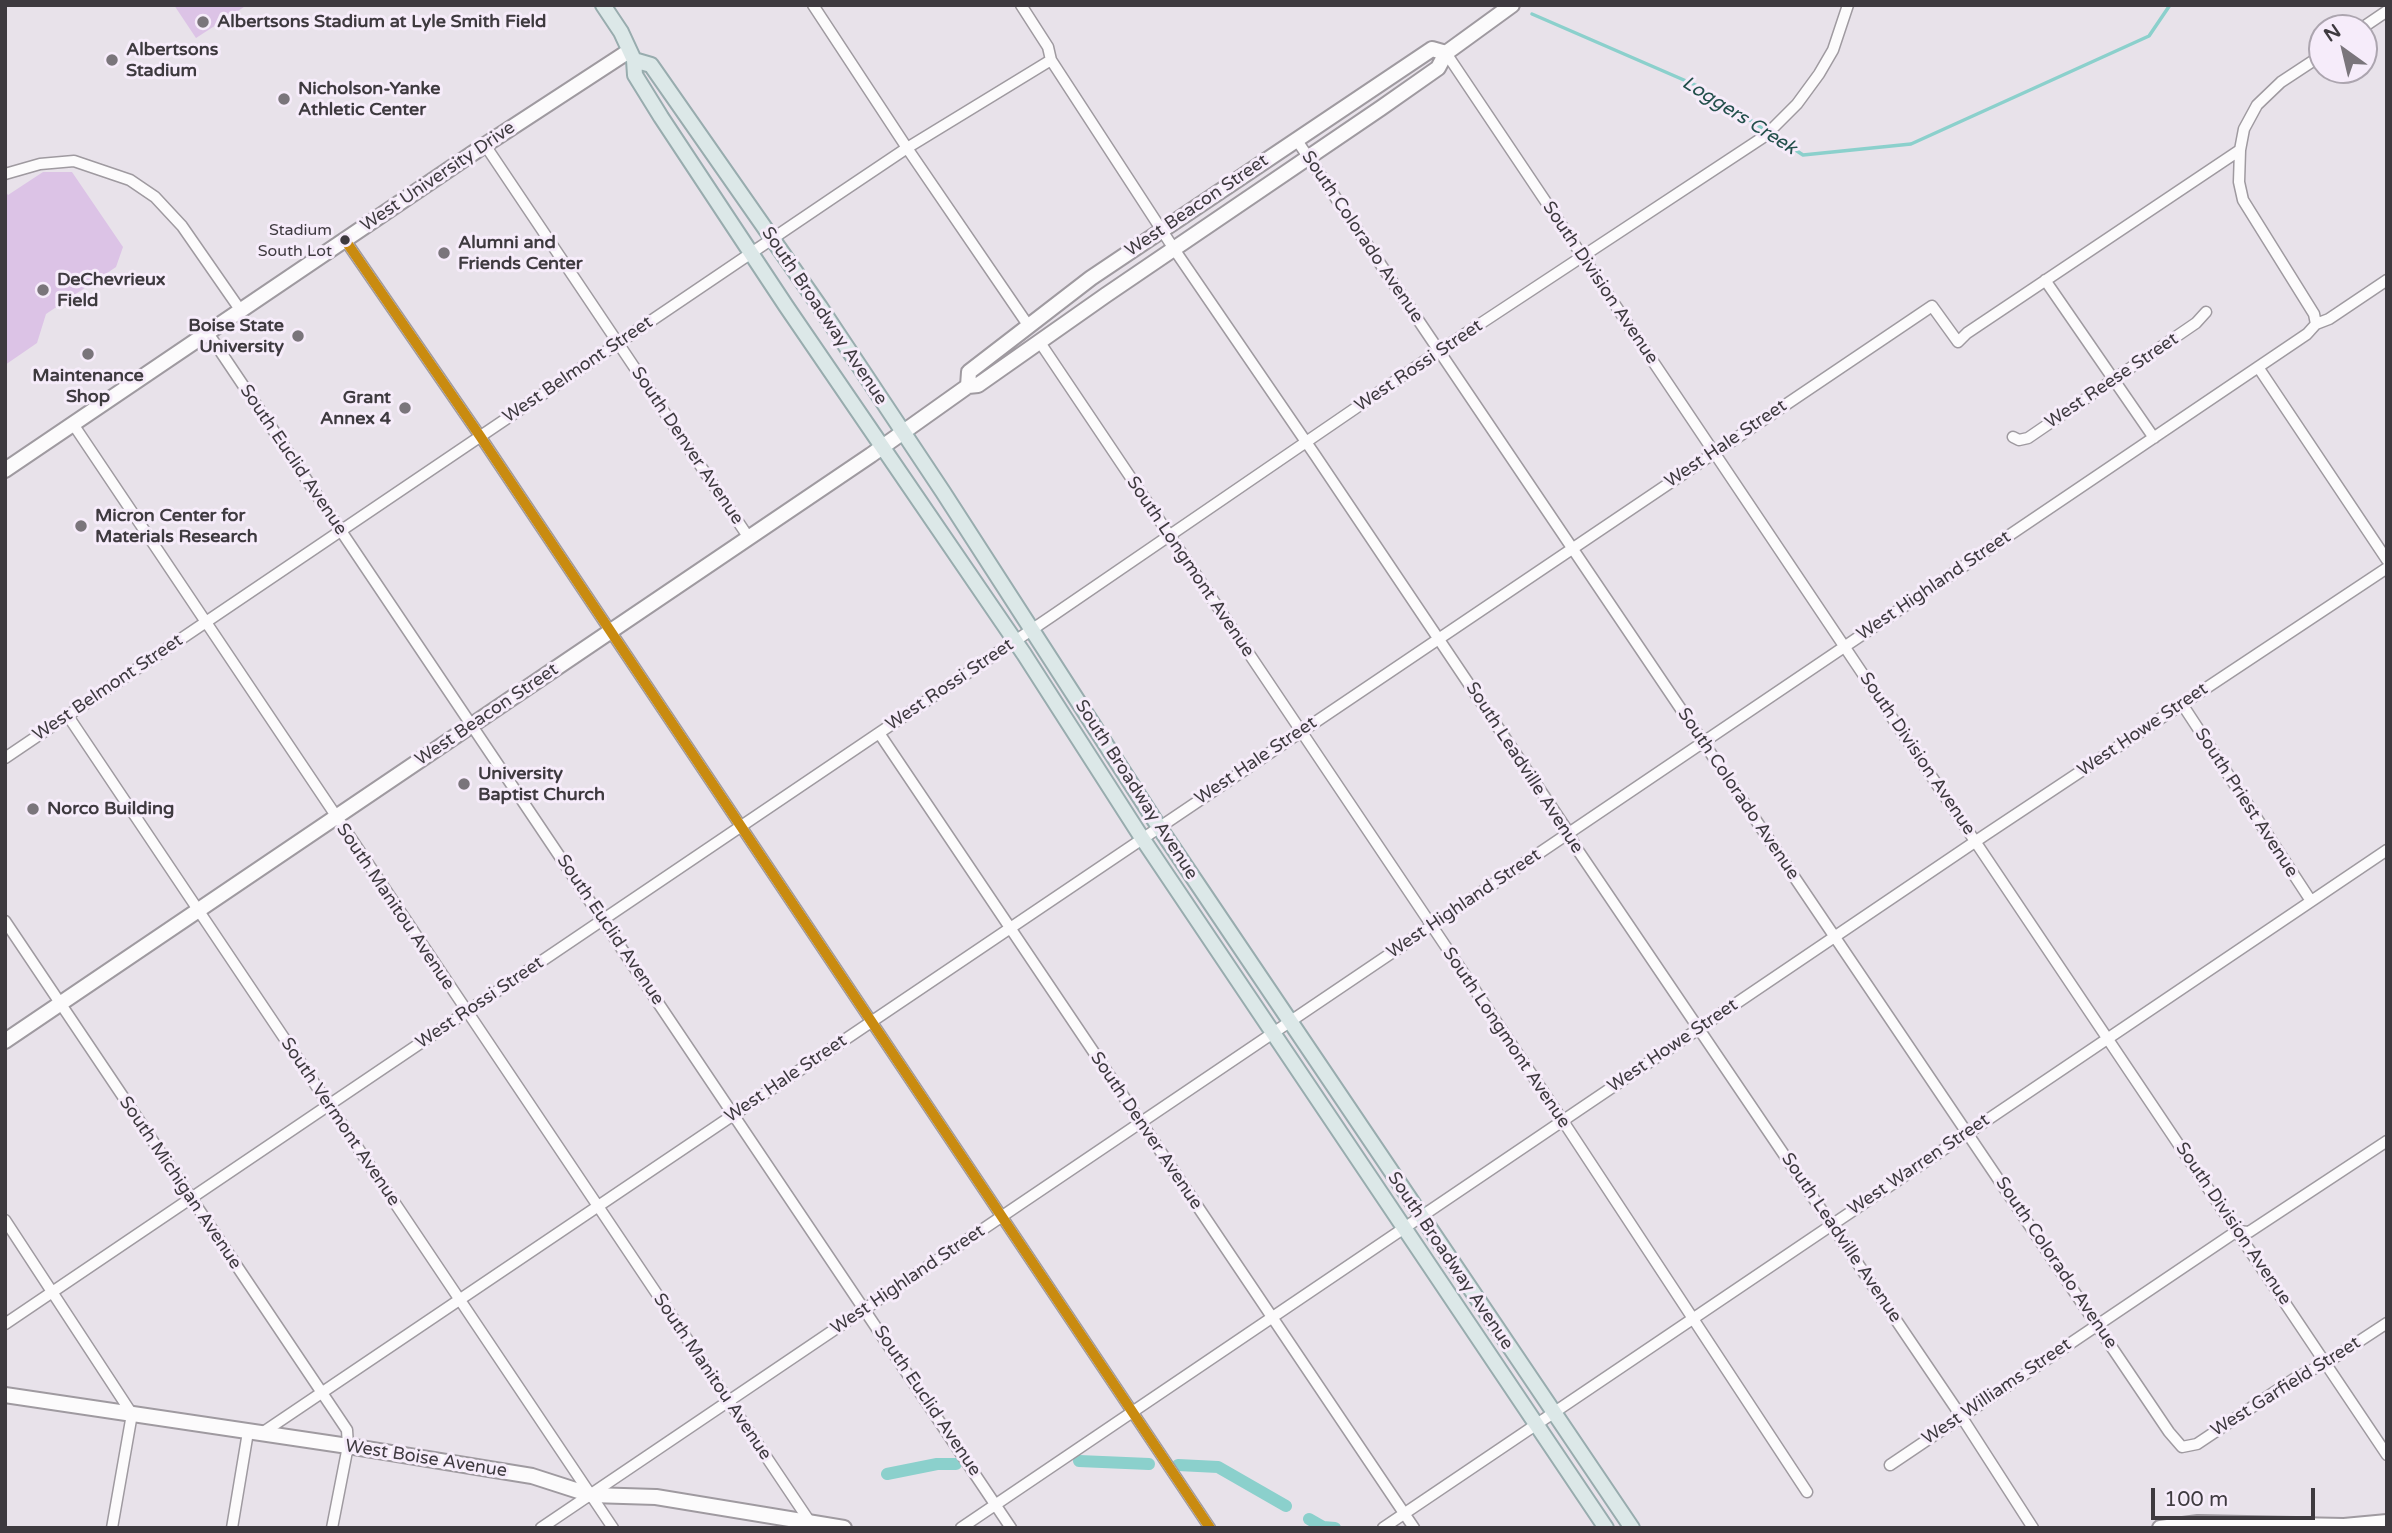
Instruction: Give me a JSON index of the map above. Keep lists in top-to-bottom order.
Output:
{
  "streets": {
    "main road": ["South Broadway Avenue"],
    "street": [
      "West University Drive",
      "West Beacon Street",
      "South Colorado Avenue",
      "South Division Avenue",
      "West Rossi Street",
      "West Belmont Street",
      "West Reese Street",
      "West Hale Street",
      "South Denver Avenue",
      "South Euclid Avenue",
      "South Longmont Avenue",
      "West Highland Street",
      "West Howe Street",
      "South Leadville Avenue",
      "South Priest Avenue",
      "South Manitou Avenue",
      "South Vermont Avenue",
      "West Warren Street",
      "South Michigan Avenue",
      "West Garfield Street",
      "West Williams Street",
      "West Boise Avenue"
    ]
  },
  "crossings": [
    ["West University Drive", "South Broadway Avenue"],
    ["West University Drive", "South Denver Avenue"],
    ["West University Drive", "South Euclid Avenue"],
    ["West University Drive", "South Manitou Avenue"],
    ["West Beacon Street", "South Colorado Avenue"],
    ["West Beacon Street", "South Division Avenue"],
    ["West Beacon Street", "South Broadway Avenue"],
    ["West Beacon Street", "South Denver Avenue"],
    ["West Beacon Street", "South Euclid Avenue"],
    ["West Beacon Street", "South Longmont Avenue"],
    ["West Beacon Street", "South Leadville Avenue"],
    ["West Beacon Street", "South Manitou Avenue"],
    ["West Beacon Street", "South Vermont Avenue"],
    ["West Beacon Street", "South Michigan Avenue"],
    ["South Colorado Avenue", "West Rossi Street"],
    ["South Colorado Avenue", "West Hale Street"],
    ["South Colorado Avenue", "West Highland Street"],
    ["South Colorado Avenue", "West Howe Street"],
    ["South Colorado Avenue", "West Warren Street"],
    ["South Colorado Avenue", "West Garfield Street"],
    ["South Colorado Avenue", "West Williams Street"],
    ["South Division Avenue", "West Rossi Street"],
    ["South Division Avenue", "West Hale Street"],
    ["South Division Avenue", "West Highland Street"],
    ["South Division Avenue", "West Howe Street"],
    ["South Division Avenue", "West Warren Street"],
    ["South Division Avenue", "West Garfield Street"],
    ["South Division Avenue", "West Williams Street"],
    ["South Broadway Avenue", "West Rossi Street"],
    ["South Broadway Avenue", "West Belmont Street"],
    ["South Broadway Avenue", "West Hale Street"],
    ["South Broadway Avenue", "West Highland Street"],
    ["South Broadway Avenue", "West Howe Street"],
    ["South Broadway Avenue", "West Warren Street"],
    ["West Rossi Street", "South Denver Avenue"],
    ["West Rossi Street", "South Euclid Avenue"],
    ["West Rossi Street", "South Longmont Avenue"],
    ["West Rossi Street", "South Leadville Avenue"],
    ["West Rossi Street", "South Manitou Avenue"],
    ["West Rossi Street", "South Vermont Avenue"],
    ["West Rossi Street", "South Michigan Avenue"],
    ["West Belmont Street", "South Denver Avenue"],
    ["West Belmont Street", "South Euclid Avenue"],
    ["West Belmont Street", "South Leadville Avenue"],
    ["West Belmont Street", "South Manitou Avenue"],
    ["West Belmont Street", "South Vermont Avenue"],
    ["West Hale Street", "South Denver Avenue"],
    ["West Hale Street", "South Euclid Avenue"],
    ["West Hale Street", "South Longmont Avenue"],
    ["West Hale Street", "South Leadville Avenue"],
    ["West Hale Street", "South Manitou Avenue"],
    ["West Hale Street", "South Vermont Avenue"],
    ["West Hale Street", "South Michigan Avenue"],
    ["West Hale Street", "West Boise Avenue"],
    ["South Denver Avenue", "West Highland Street"],
    ["South Denver Avenue", "West Howe Street"],
    ["South Denver Avenue", "West Warren Street"],
    ["South Euclid Avenue", "West Highland Street"],
    ["South Euclid Avenue", "West Howe Street"],
    ["South Longmont Avenue", "West Highland Street"],
    ["South Longmont Avenue", "West Howe Street"],
    ["South Longmont Avenue", "West Warren Street"],
    ["West Highland Street", "South Leadville Avenue"],
    ["West Highland Street", "South Manitou Avenue"],
    ["West Highland Street", "South Vermont Avenue"],
    ["West Highland Street", "West Boise Avenue"],
    ["West Howe Street", "South Leadville Avenue"],
    ["West Howe Street", "South Priest Avenue"],
    ["South Leadville Avenue", "West Warren Street"],
    ["South Leadville Avenue", "West Williams Street"],
    ["South Priest Avenue", "West Warren Street"],
    ["South Manitou Avenue", "West Boise Avenue"],
    ["South Vermont Avenue", "West Boise Avenue"],
    ["South Michigan Avenue", "West Boise Avenue"]
  ],
  "water": ["Loggers Creek"],
  "places": [
    "Albertsons Stadium at Lyle Smith Field",
    "Albertsons Stadium",
    "Nicholson-Yanke Athletic Center",
    "Stadium South Lot",
    "Alumni and Friends Center",
    "DeChevrieux Field",
    "Boise State University",
    "Maintenance Shop",
    "Grant Annex 4",
    "Micron Center for Materials Research",
    "University Baptist Church",
    "Norco Building"
  ],
  "scale_bar": "100 m",
  "north": "top left"
}
